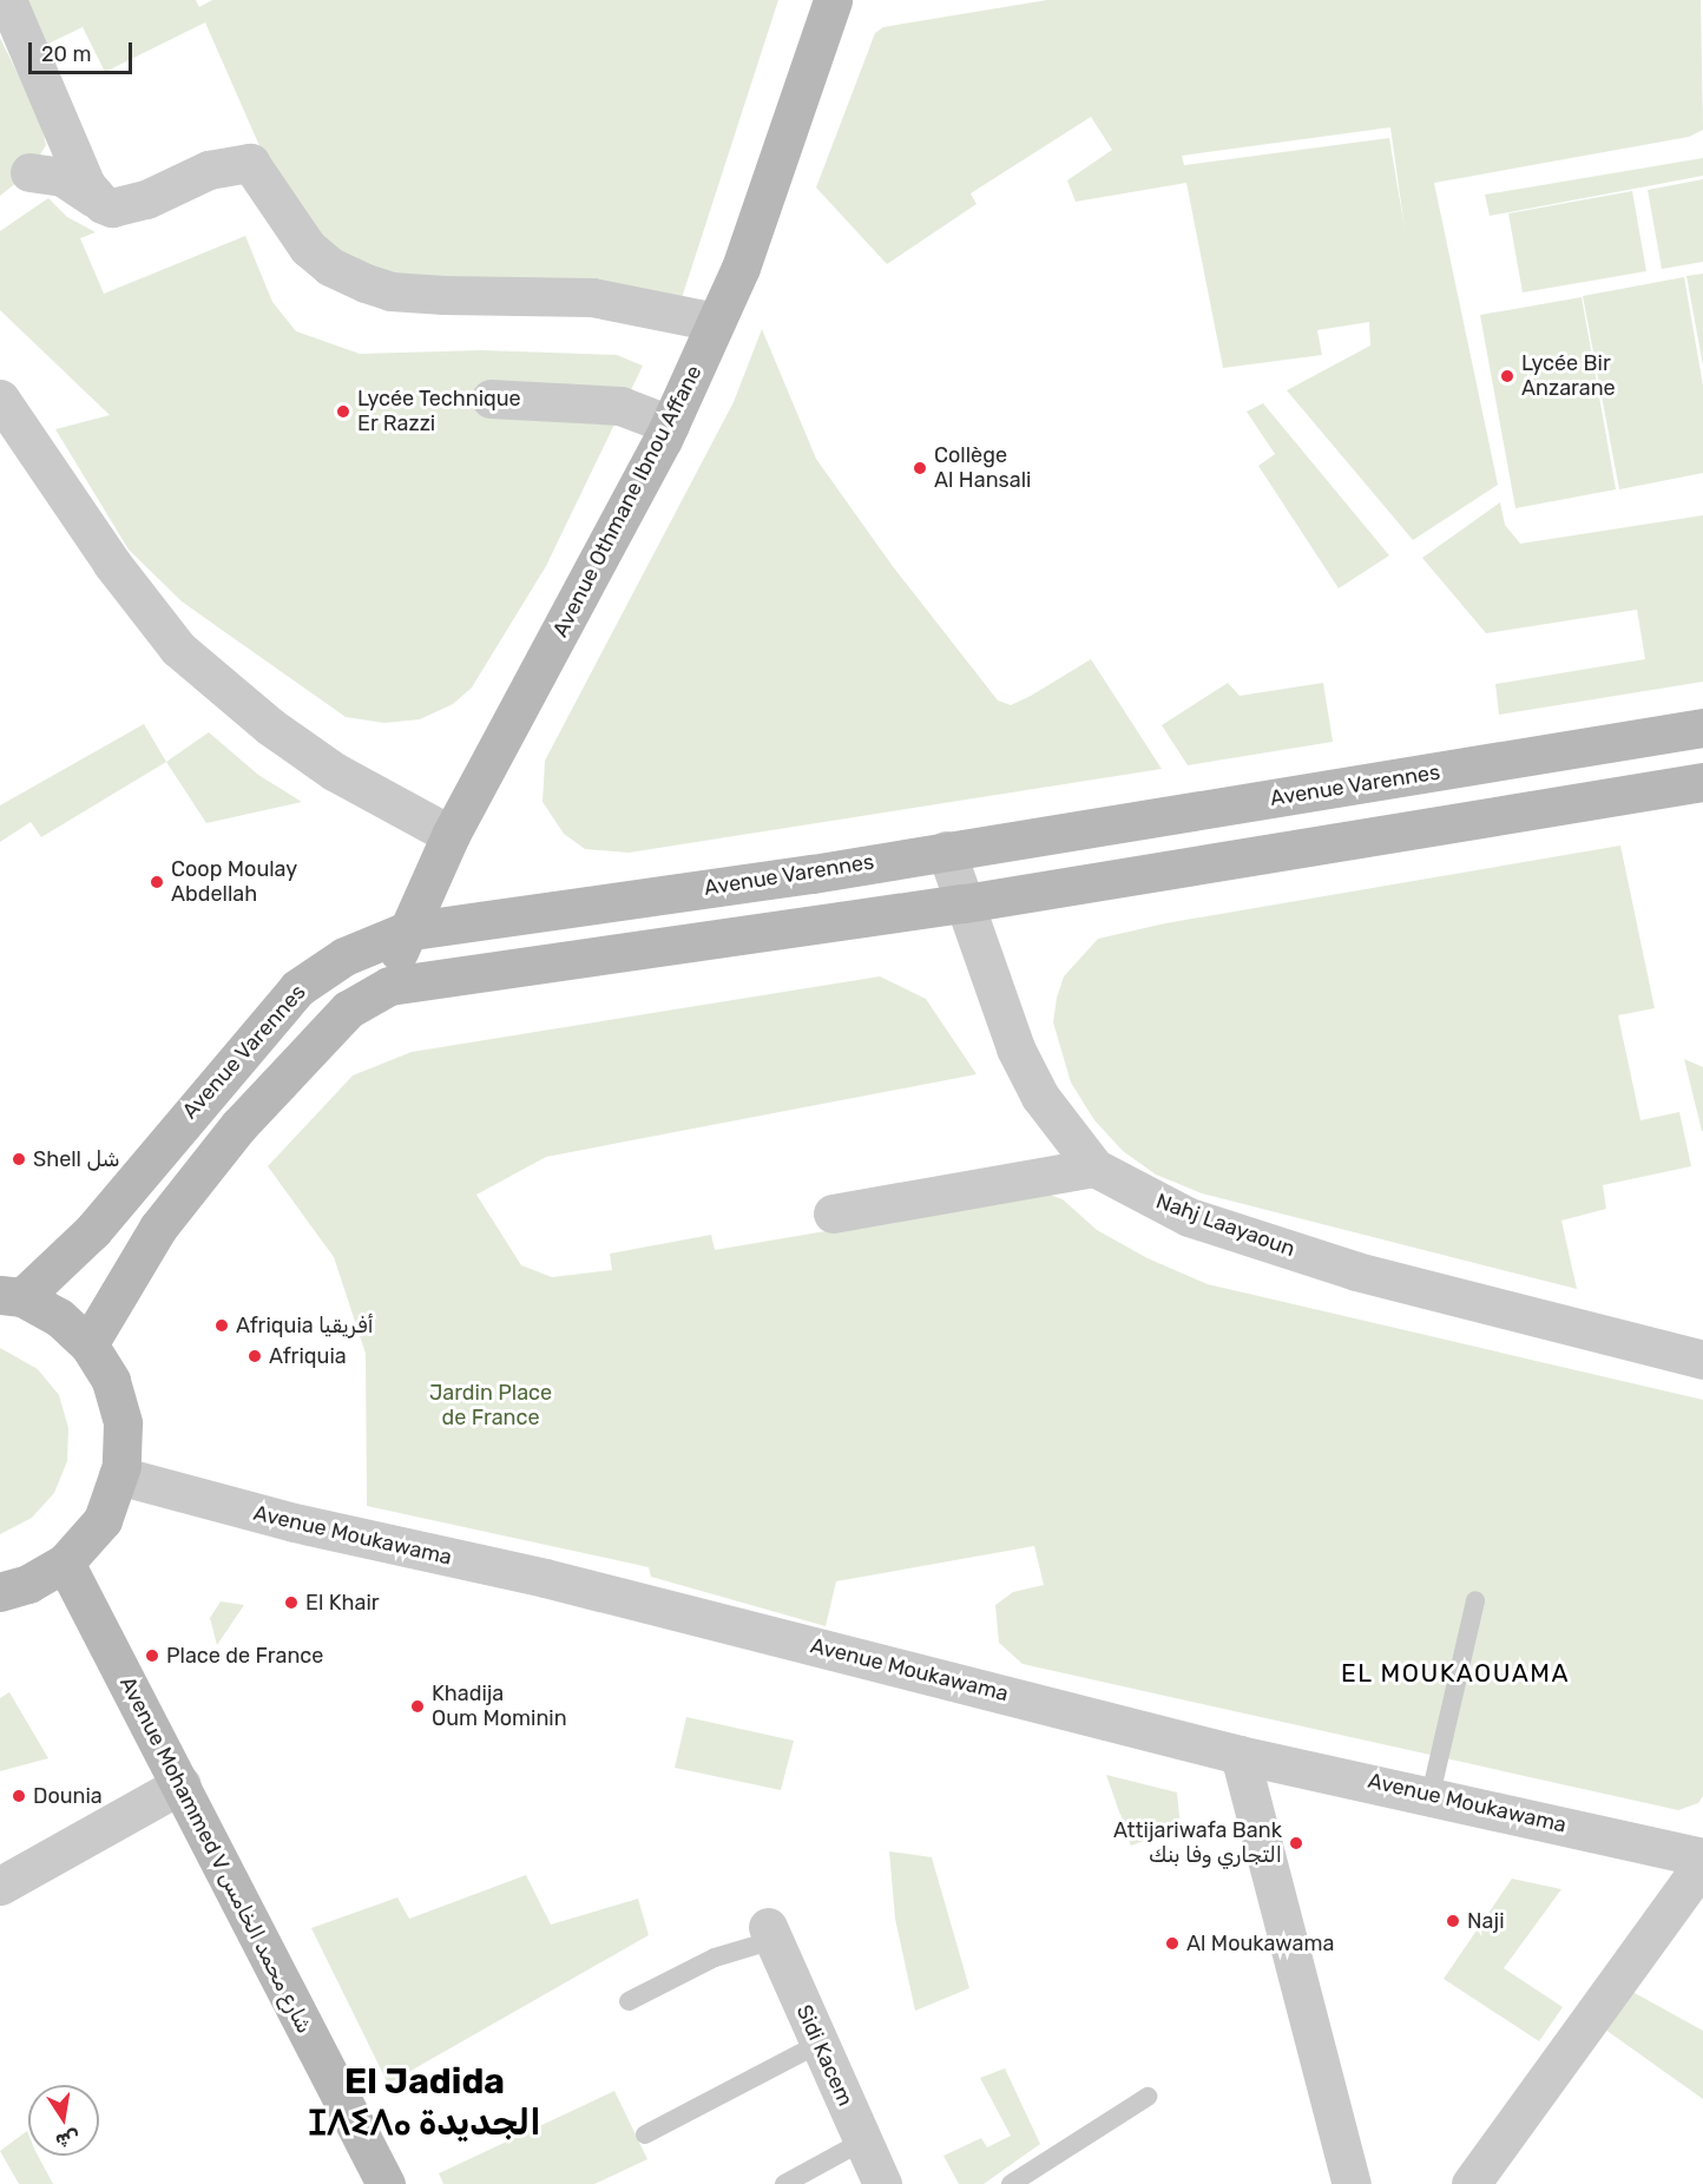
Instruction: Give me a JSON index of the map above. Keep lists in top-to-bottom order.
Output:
{
  "streets": {
    "main road": ["Avenue Othmane Ibnou Affane", "Avenue Varennes", "Avenue Mohammed V شارع محمد الخامس"],
    "street": ["Nahj Laayaoun", "Avenue Moukawama", "Sidi Kacem"]
  },
  "crossings": [
    ["Avenue Othmane Ibnou Affane", "Avenue Varennes"],
    ["Avenue Varennes", "Nahj Laayaoun"]
  ],
  "districts": ["EL MOUKAOUAMA", "El Jadida ⵊⴷⵉⴷⴰ الجديدة"],
  "parks": ["Jardin Place de France"],
  "places": [
    "Lycée Bir Anzarane",
    "Lycée Technique Er Razzi",
    "Collège Al Hansali",
    "Coop Moulay Abdellah",
    "Shell شل",
    "Afriquia أفريقيا",
    "Afriquia",
    "El Khair",
    "Place de France",
    "Khadija Oum Mominin",
    "Dounia",
    "Attijariwafa Bank التجاري وفا بنك",
    "Naji",
    "Al Moukawama"
  ],
  "scale_bar": "20 m",
  "north": "bottom"
}
